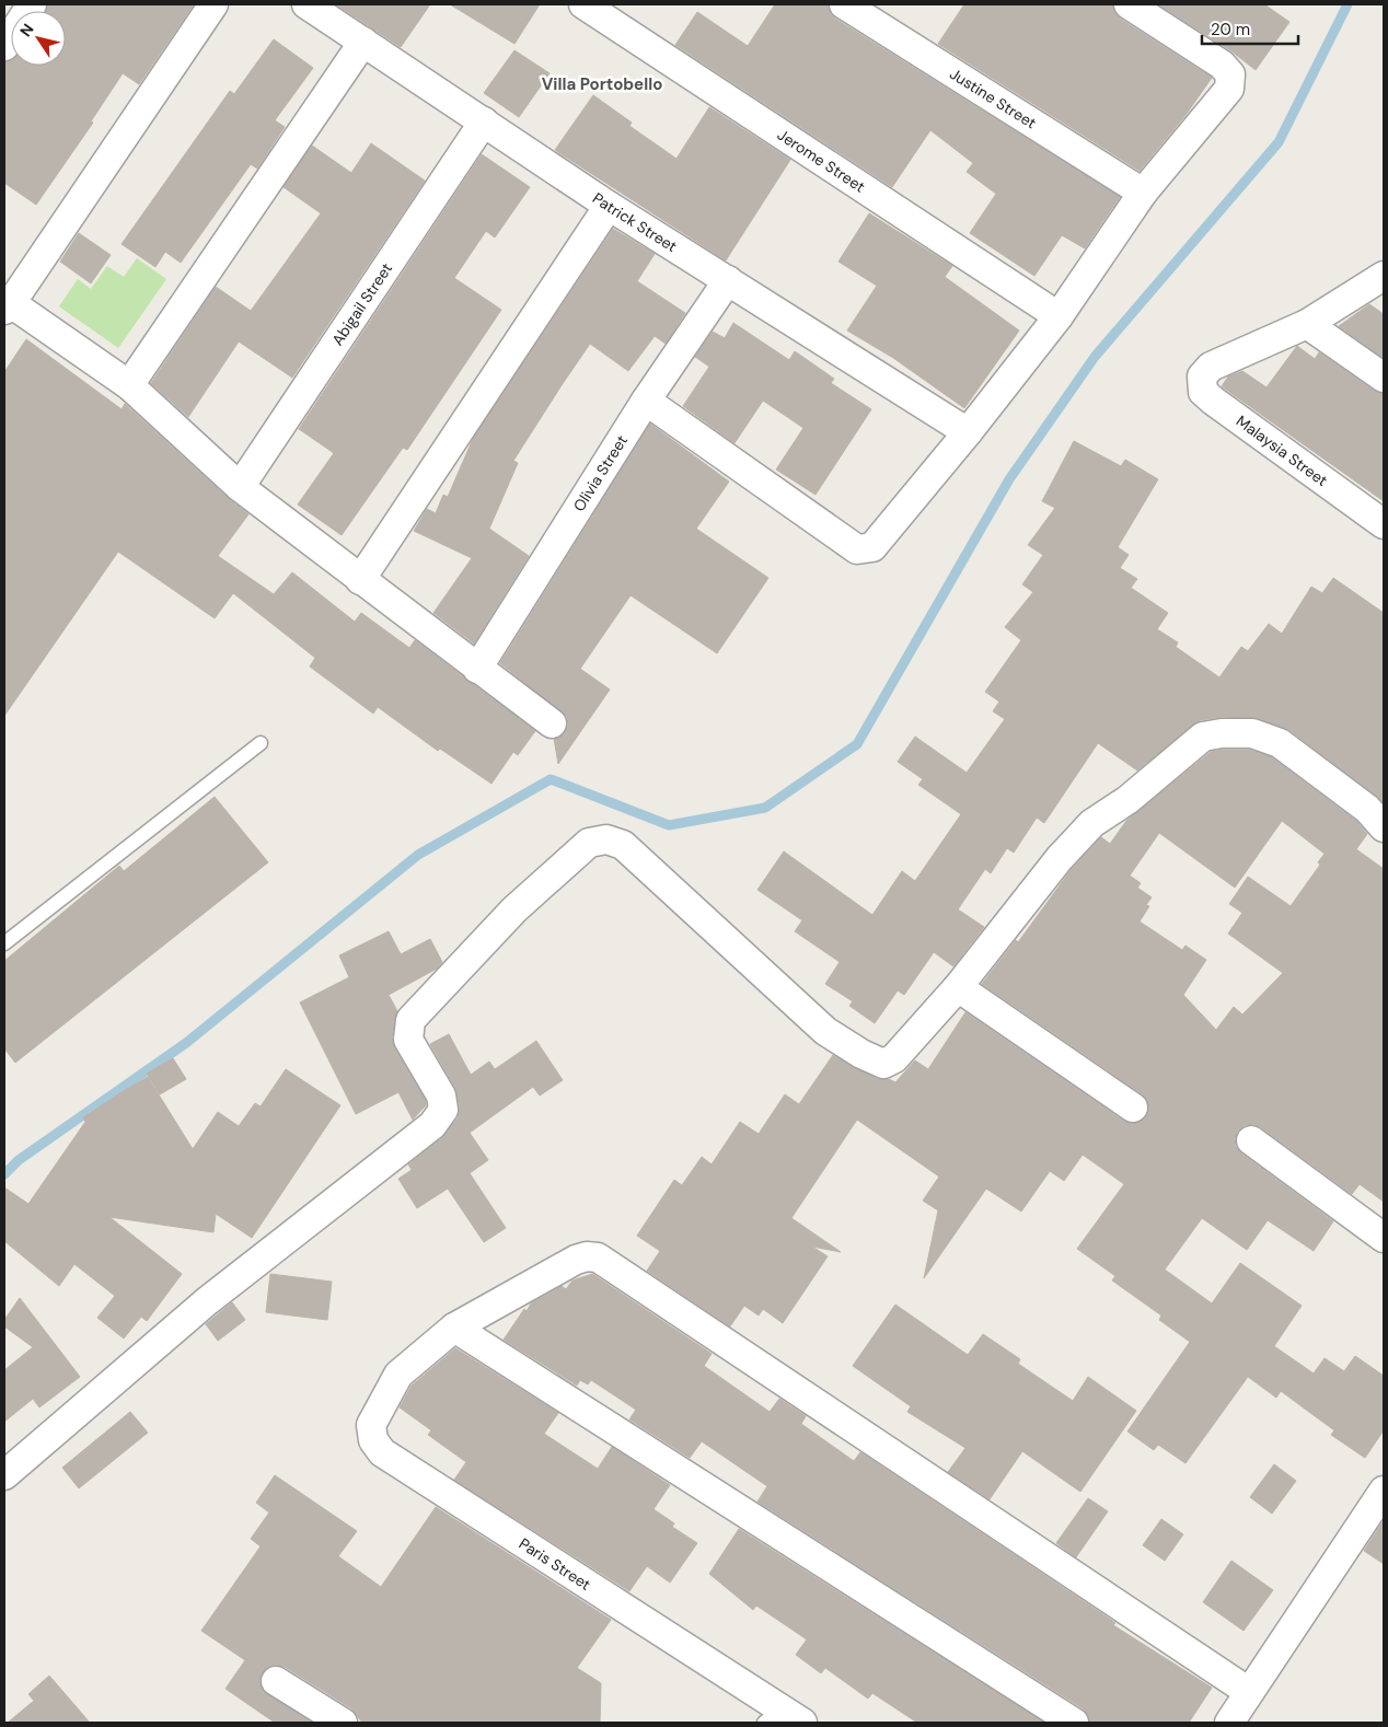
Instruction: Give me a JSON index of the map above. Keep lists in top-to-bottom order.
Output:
{
  "streets": {
    "street": [
      "Justine Street",
      "Jerome Street",
      "Patrick Street",
      "Abigail Street",
      "Malaysia Street",
      "Olivia Street",
      "Paris Street"
    ]
  },
  "crossings": [
    ["Patrick Street", "Abigail Street"],
    ["Patrick Street", "Olivia Street"]
  ],
  "districts": ["Villa Portobello"],
  "scale_bar": "20 m",
  "north": "top left"
}
